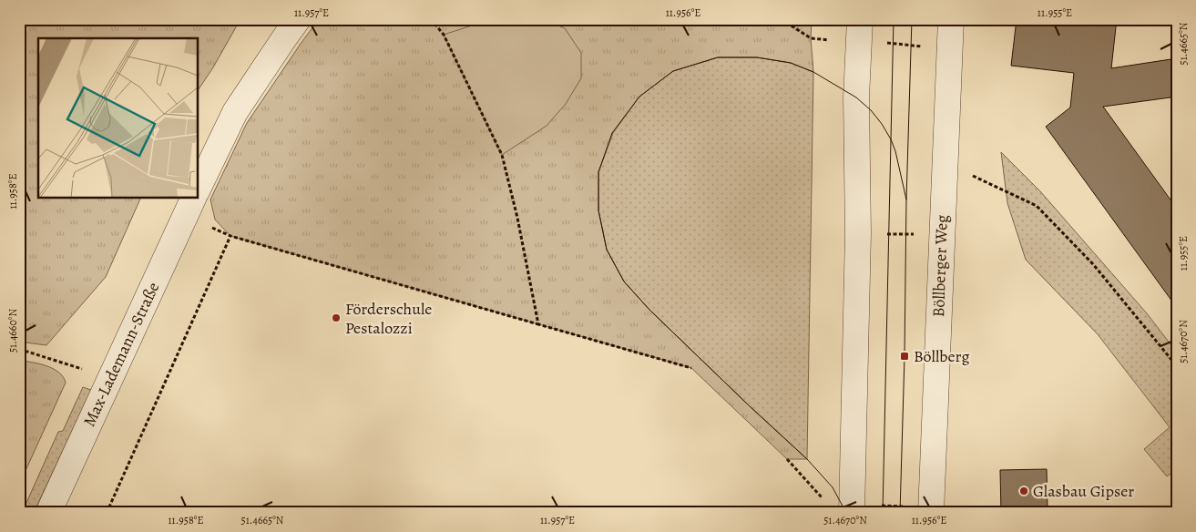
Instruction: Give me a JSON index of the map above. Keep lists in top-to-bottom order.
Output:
{
  "streets": {
    "street": ["Böllberger Weg", "Max-Lademann-Straße"]
  },
  "places": {
    "other": ["Förderschule Pestalozzi", "Glasbau Gipser"],
    "transit": ["Böllberg"]
  },
  "coordinates": [
    "11.957°E",
    "11.956°E",
    "11.955°E",
    "51.4665°N",
    "11.958°E",
    "51.4660°N",
    "51.4670°N"
  ]
}
